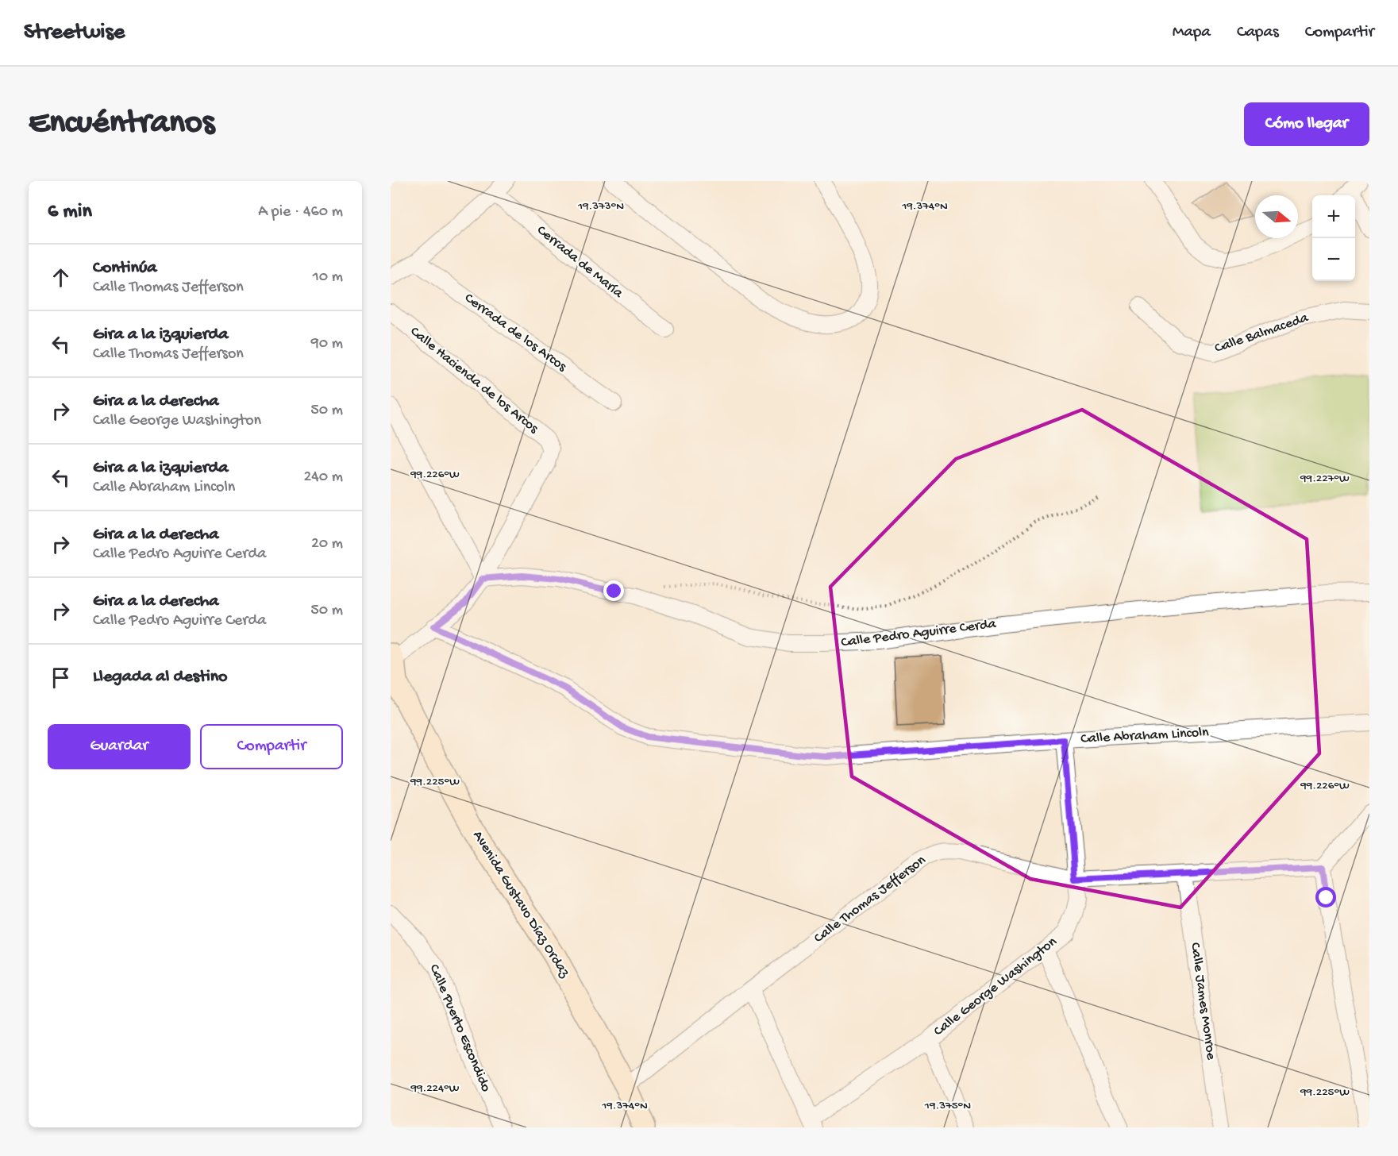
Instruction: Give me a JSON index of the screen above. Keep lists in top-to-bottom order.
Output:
{
  "streets": {
    "street": [
      "Cerrada de María",
      "Cerrada de los Arcos",
      "Calle Balmaceda",
      "Calle Hacienda de los Arcos",
      "Calle Pedro Aguirre Cerda",
      "Calle Abraham Lincoln",
      "Calle Thomas Jefferson",
      "Avenida Gustavo Díaz Ordaz",
      "Calle George Washington",
      "Calle James Monroe",
      "Calle Puerto Escondido"
    ]
  },
  "crossings": [
    ["Calle Hacienda de los Arcos", "Calle Pedro Aguirre Cerda"],
    ["Calle Abraham Lincoln", "Calle George Washington"],
    ["Calle Thomas Jefferson", "Avenida Gustavo Díaz Ordaz"],
    ["Calle Thomas Jefferson", "Calle George Washington"],
    ["Calle Thomas Jefferson", "Calle James Monroe"]
  ],
  "north": "right",
  "page": {
    "header": "Streetwise",
    "nav": ["Mapa", "Capas", "Compartir"],
    "buttons": [
      "Cómo llegar",
      ["Guardar", "Compartir"]
    ],
    "title": "Encuéntranos",
    "heading": ["6 min", "A pie · 460 m"],
    "map_buttons": ["+", "−"],
    "list": [
      ["Continúa", "Calle Thomas Jefferson", "10 m"],
      ["Gira a la izquierda", "Calle Thomas Jefferson", "90 m"],
      ["Gira a la derecha", "Calle George Washington", "50 m"],
      ["Gira a la izquierda", "Calle Abraham Lincoln", "240 m"],
      ["Gira a la derecha", "Calle Pedro Aguirre Cerda", "20 m"],
      ["Gira a la derecha", "Calle Pedro Aguirre Cerda", "50 m"],
      "Llegada al destino"
    ]
  },
  "coordinates": [
    "19.373°N",
    "19.374°N",
    "99.226°W",
    "99.227°W",
    "99.225°W",
    "99.224°W",
    "19.375°N"
  ]
}
